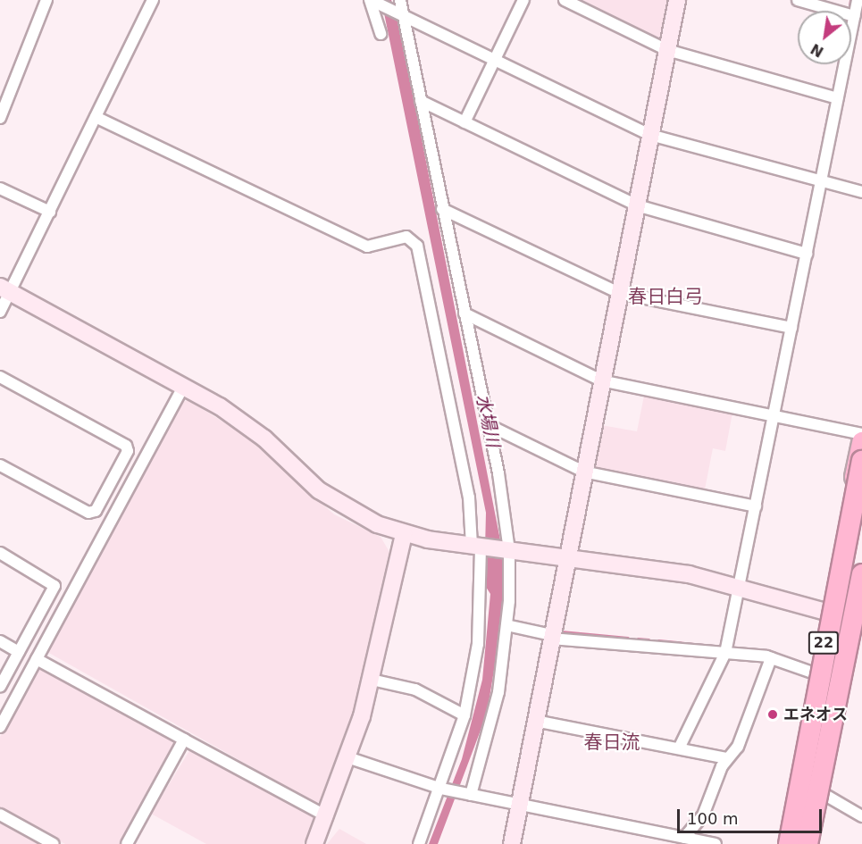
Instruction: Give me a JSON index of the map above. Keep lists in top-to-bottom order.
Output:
{
  "streets": {
    "highway": ["22"]
  },
  "districts": ["春日白弓", "春日流"],
  "water": ["水場川"],
  "places": ["エネオス"],
  "scale_bar": "100 m",
  "north": "bottom left"
}
